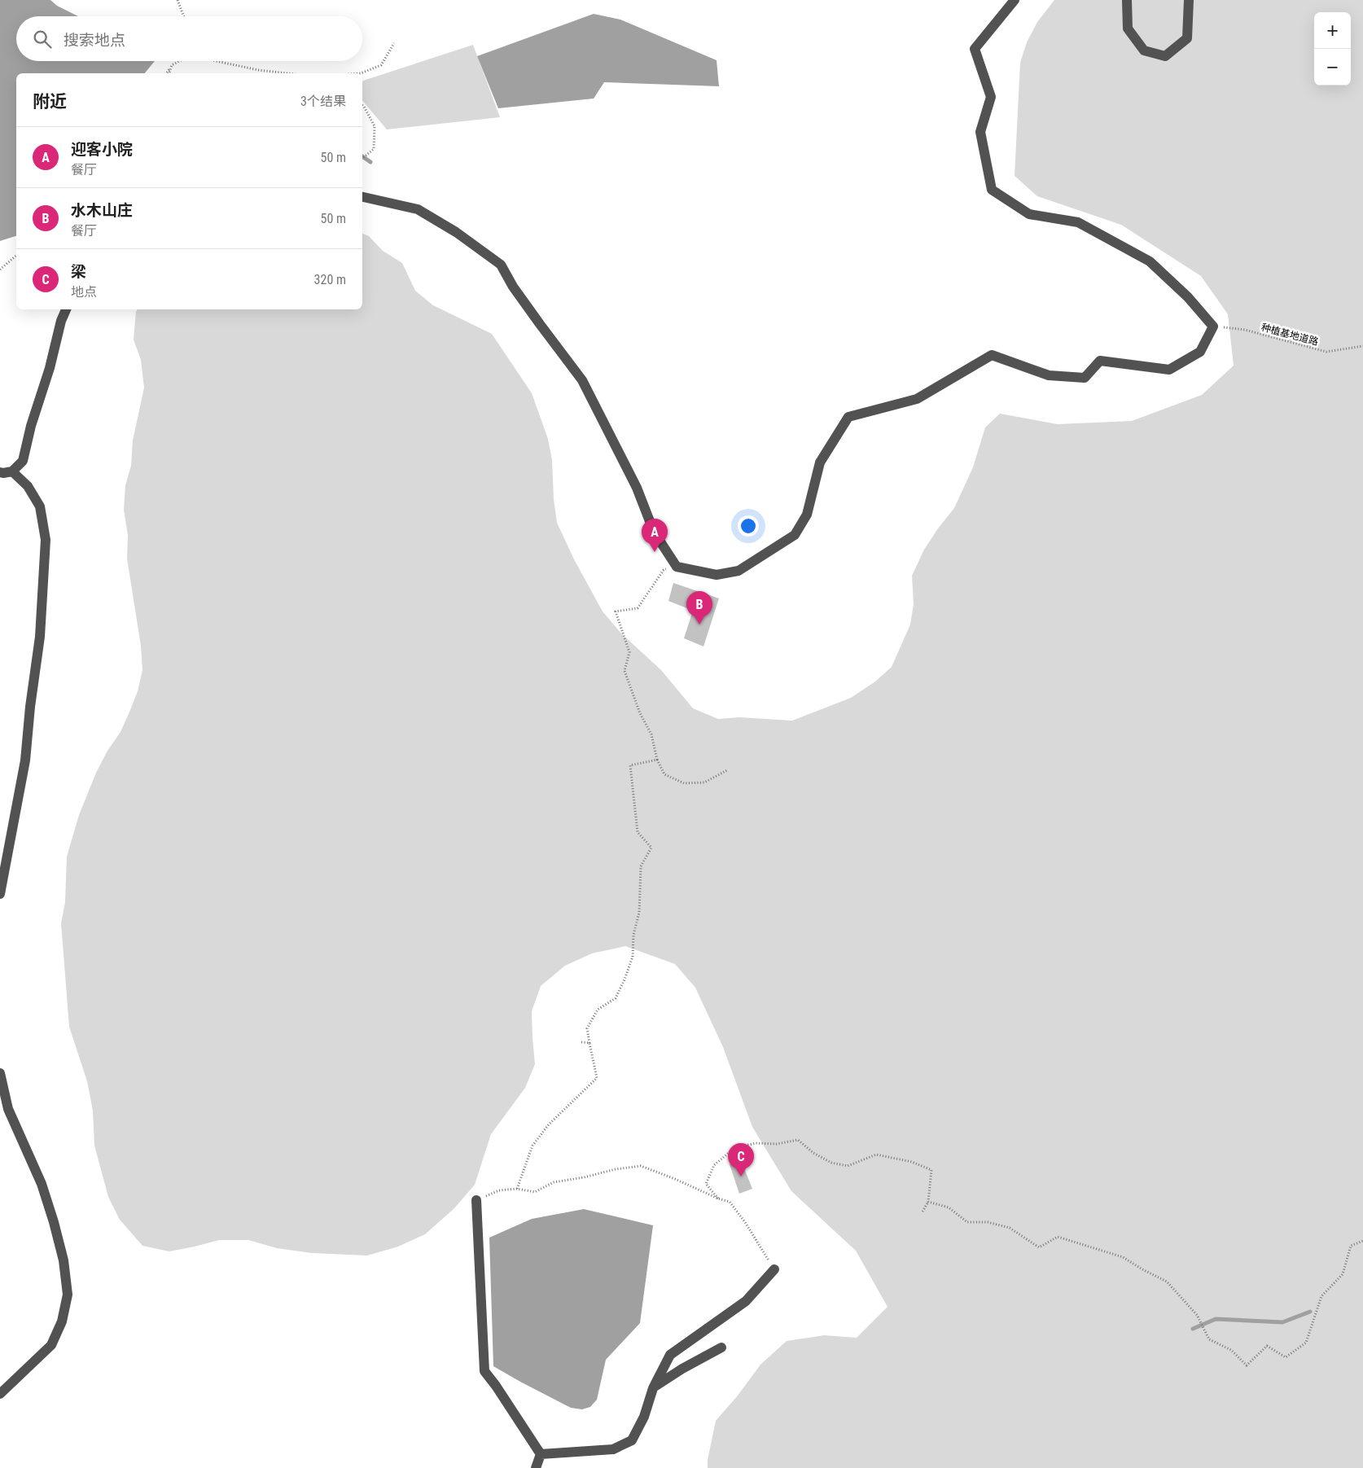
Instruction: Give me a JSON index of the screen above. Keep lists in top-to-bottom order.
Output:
{
  "streets": {
    "path": ["种植基地道路"]
  },
  "page": {
    "map_buttons": ["+", "−"],
    "search": "搜索地点",
    "heading": ["附近", "3个结果"],
    "list": [
      {
        "mark": "A",
        "name": "迎客小院",
        "note": "餐厅",
        "value": "50 m"
      },
      {
        "mark": "B",
        "name": "水木山庄",
        "note": "餐厅",
        "value": "50 m"
      },
      {
        "mark": "C",
        "name": "梁",
        "note": "地点",
        "value": "320 m"
      }
    ],
    "pins": ["A", "B", "C"]
  }
}
